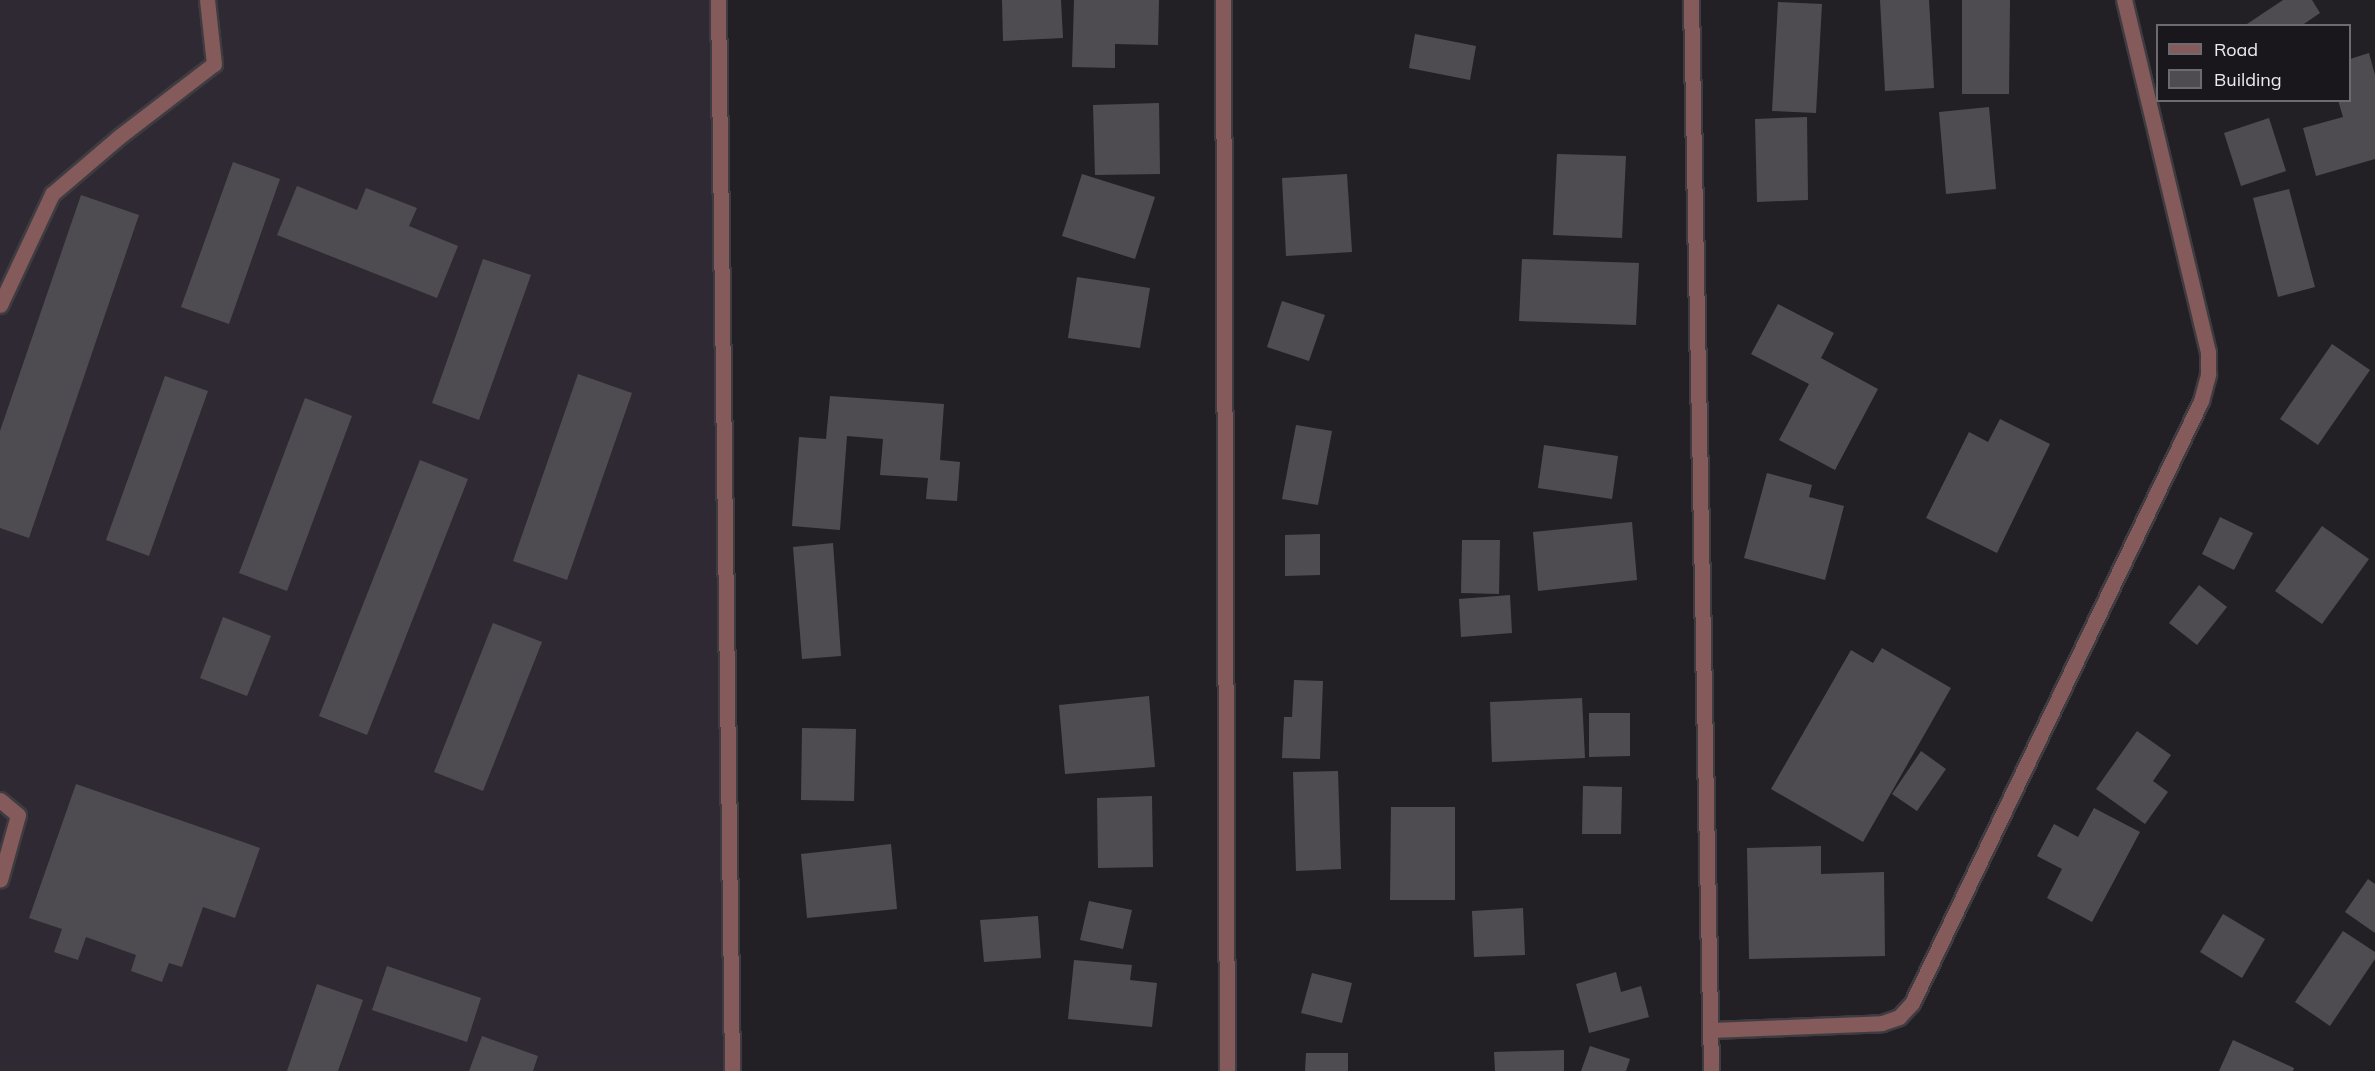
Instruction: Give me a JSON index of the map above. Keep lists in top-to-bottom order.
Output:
{
  "legend": ["Road", "Building"]
}
